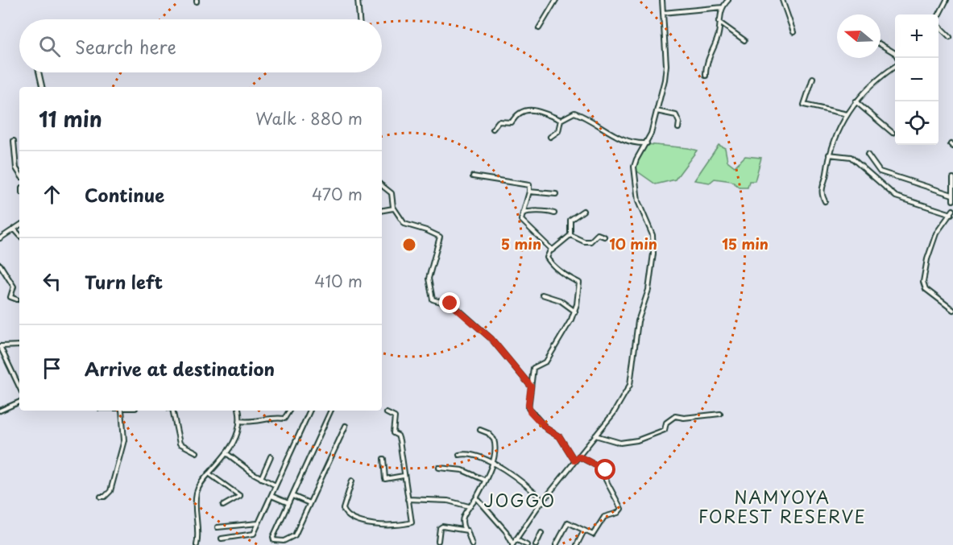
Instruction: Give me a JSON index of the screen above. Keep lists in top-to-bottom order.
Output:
{
  "districts": ["NAMYOYA FOREST RESERVE", "JOGGO"],
  "north": "left",
  "page": {
    "map_buttons": ["+", "−"],
    "search": "Search here",
    "heading": ["11 min", "Walk · 880 m"],
    "list": [
      ["Continue", "470 m"],
      ["Turn left", "410 m"],
      "Arrive at destination"
    ]
  },
  "rings": ["5 min", "10 min", "15 min"]
}
